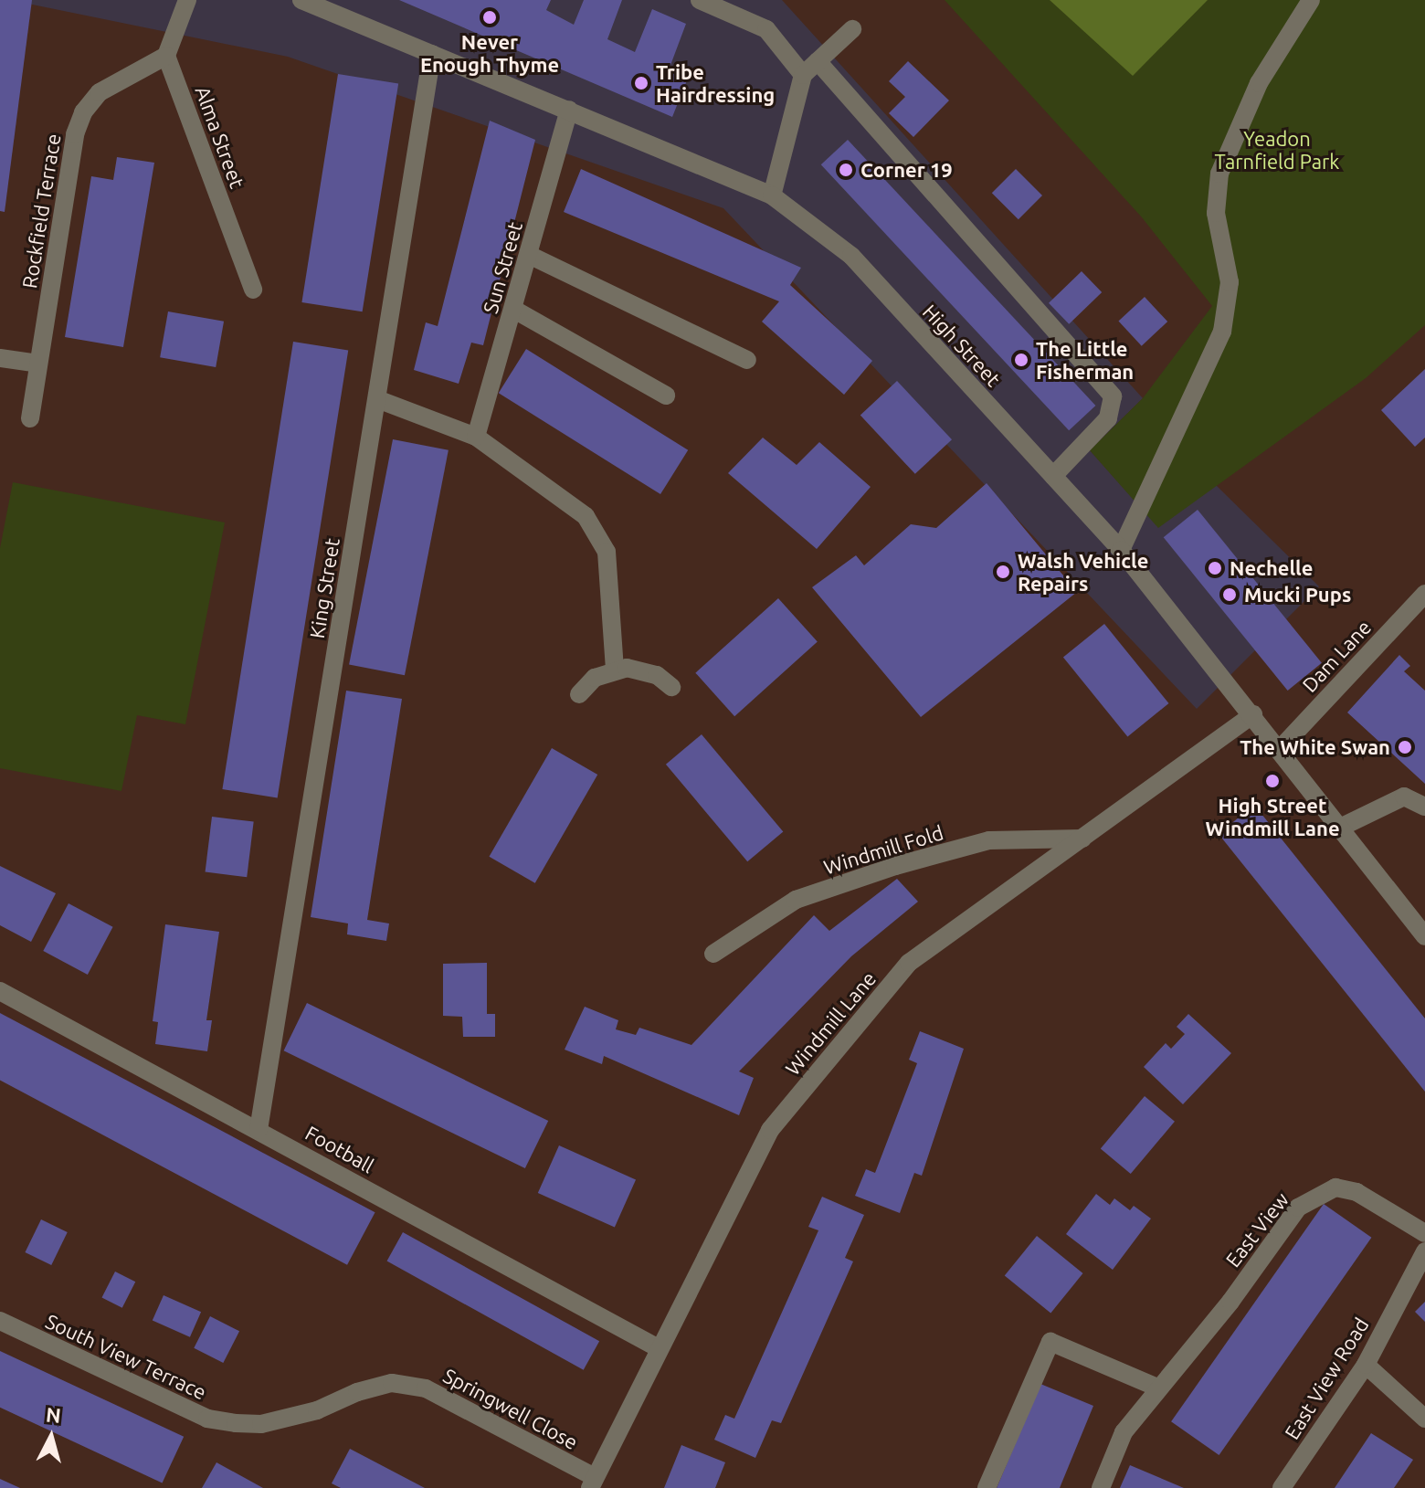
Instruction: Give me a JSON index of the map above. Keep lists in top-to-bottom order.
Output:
{
  "streets": {
    "street": [
      "Alma Street",
      "Rockfield Terrace",
      "Sun Street",
      "High Street",
      "King Street",
      "Dam Lane",
      "Windmill Fold",
      "Windmill Lane",
      "Football",
      "East View",
      "South View Terrace",
      "East View Road",
      "Springwell Close"
    ]
  },
  "crossings": [
    ["Alma Street", "Rockfield Terrace"],
    ["Sun Street", "High Street"],
    ["High Street", "King Street"],
    ["High Street", "Dam Lane"],
    ["High Street", "Windmill Lane"],
    ["King Street", "Football"],
    ["Windmill Fold", "Windmill Lane"],
    ["Windmill Lane", "Football"],
    ["Windmill Lane", "Springwell Close"],
    ["South View Terrace", "Springwell Close"]
  ],
  "parks": ["Yeadon Tarnfield Park"],
  "places": [
    "Never Enough Thyme",
    "Tribe Hairdressing",
    "Corner 19",
    "The Little Fisherman",
    "Nechelle",
    "Walsh Vehicle Repairs",
    "Mucki Pups",
    "The White Swan",
    "High Street Windmill Lane"
  ],
  "north": "top"
}
